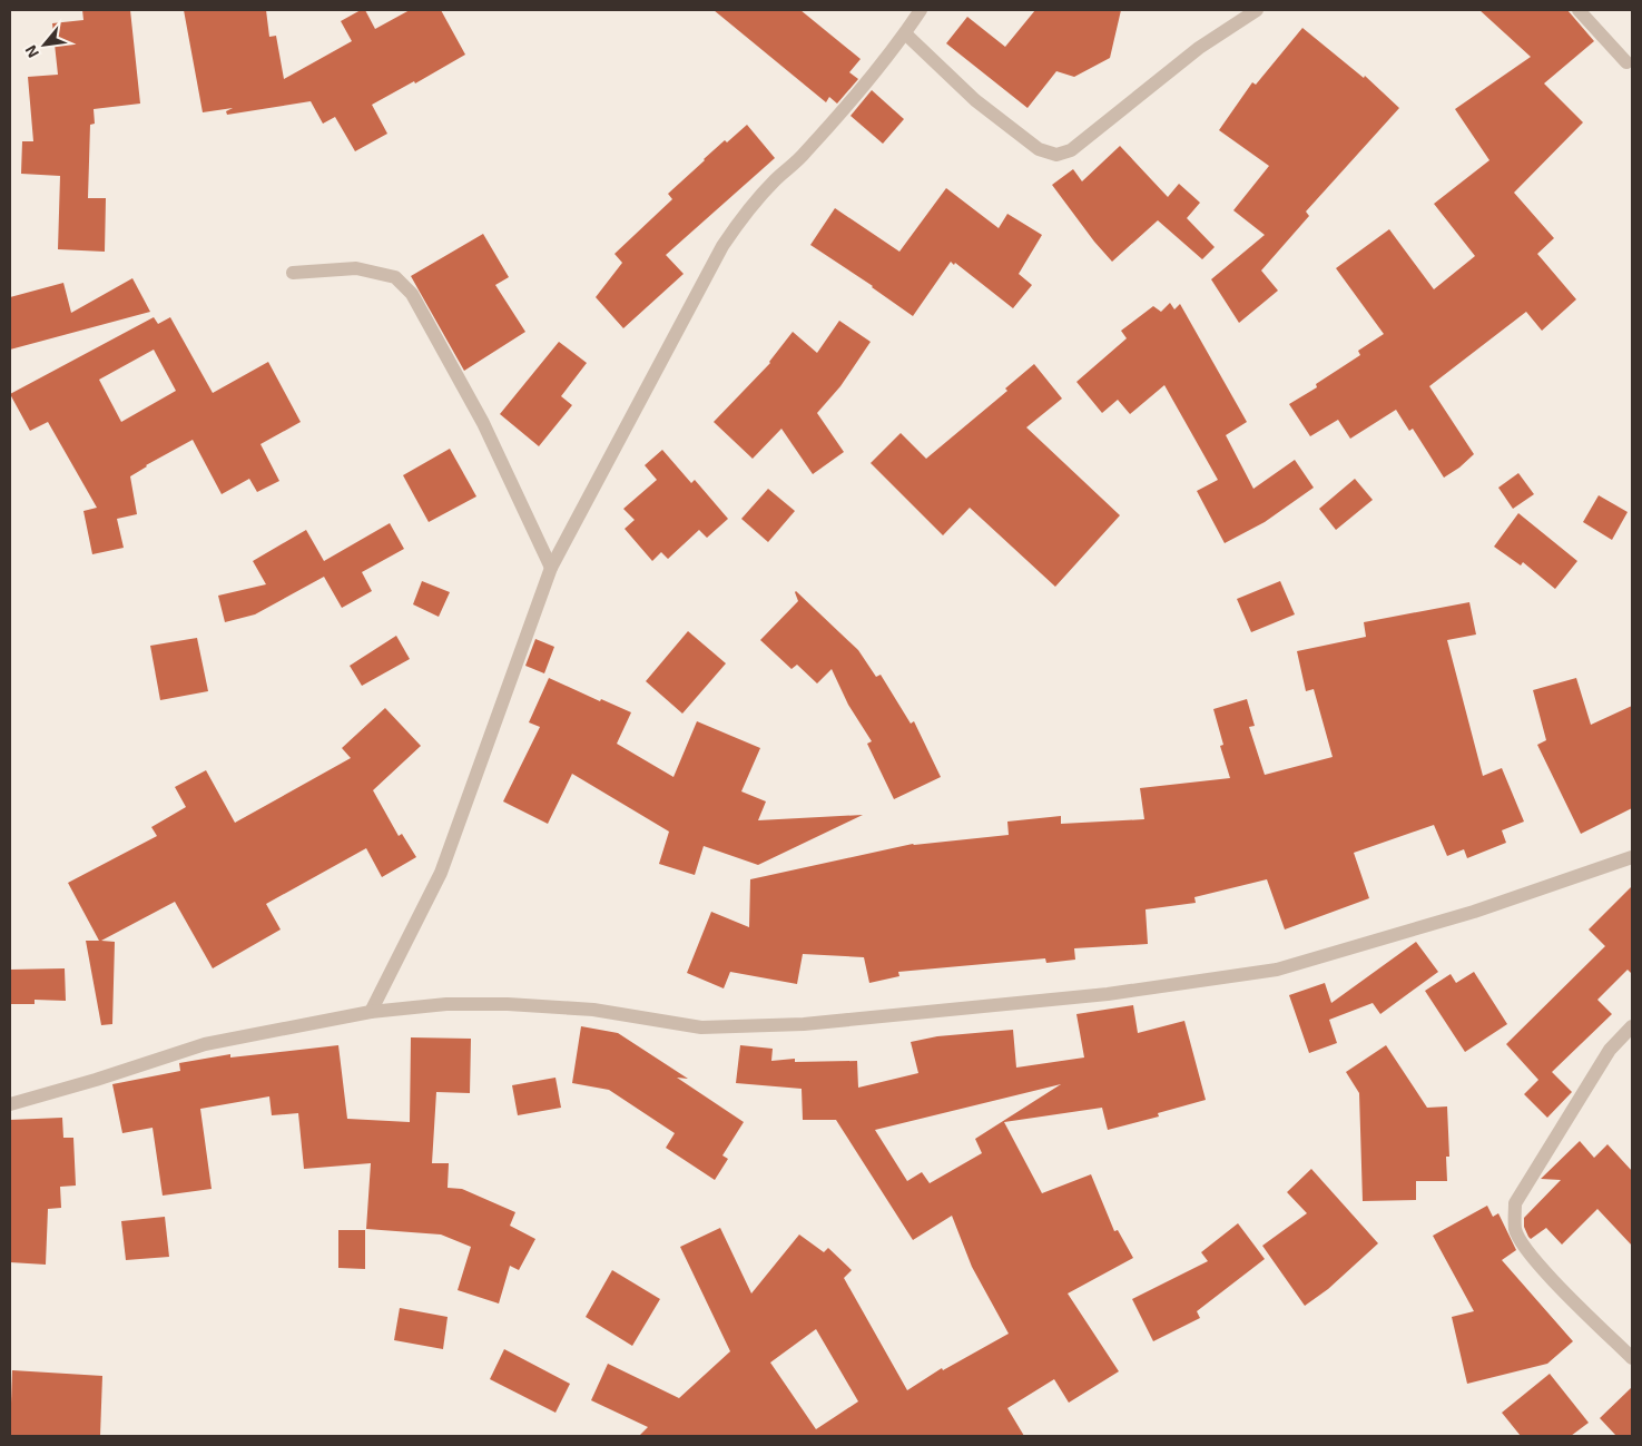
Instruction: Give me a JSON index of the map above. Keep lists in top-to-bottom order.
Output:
{
  "north": "bottom left"
}
